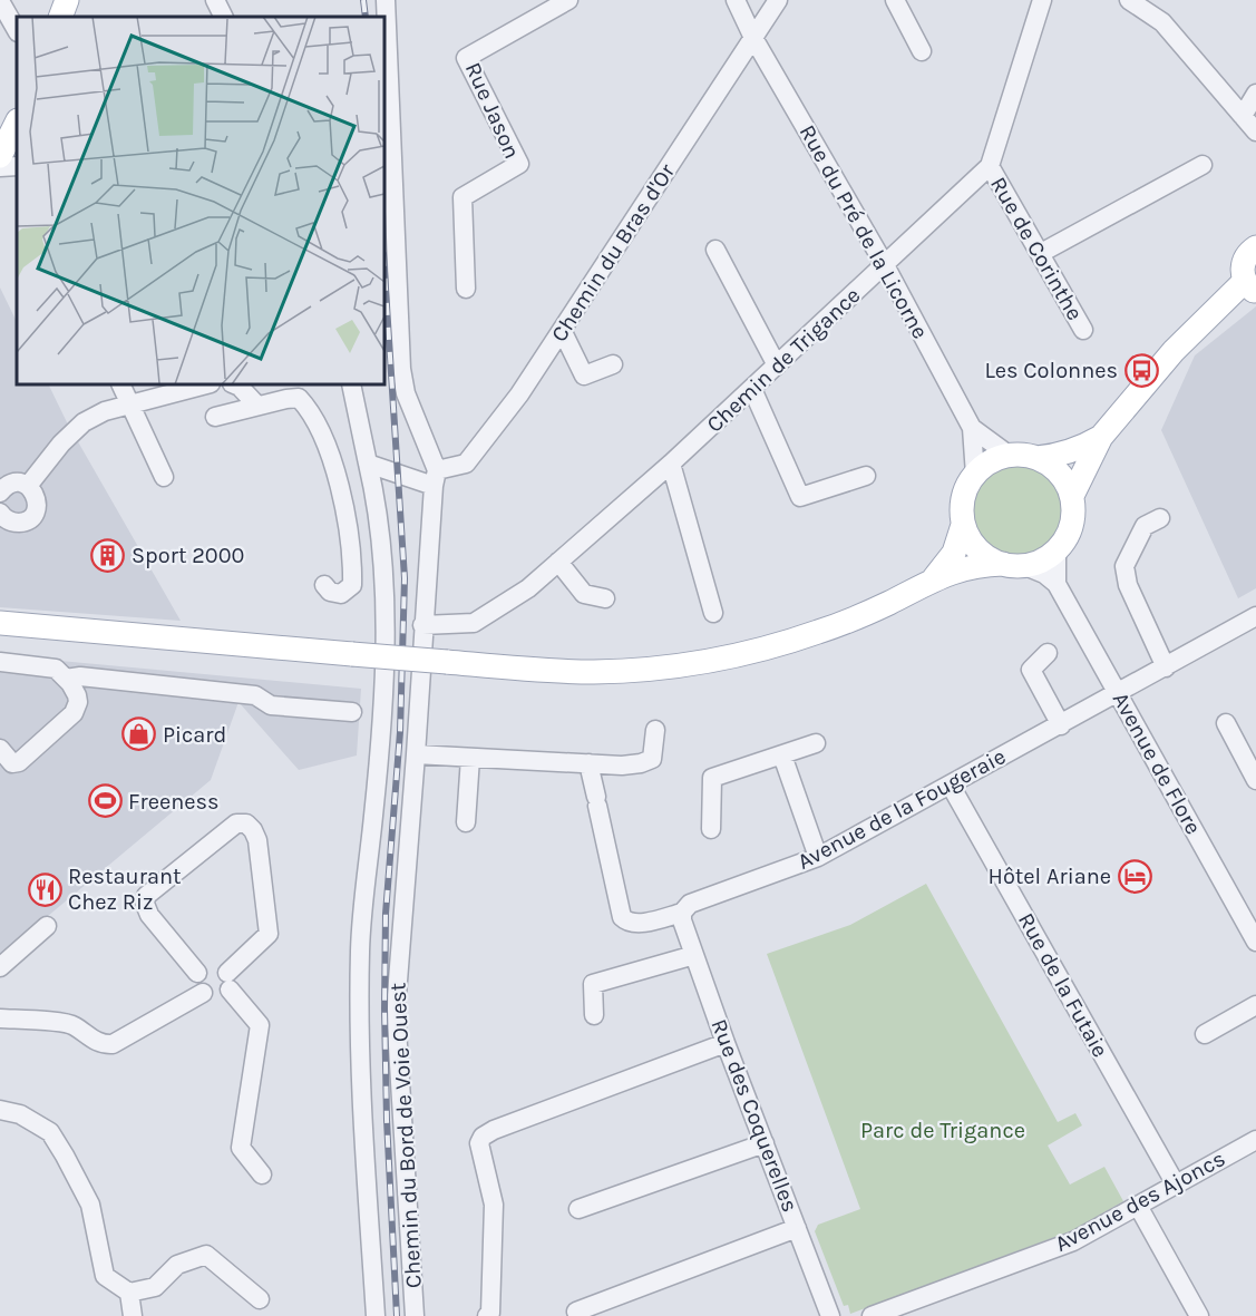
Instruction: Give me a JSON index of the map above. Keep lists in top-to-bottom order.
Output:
{
  "streets": {
    "street": [
      "Rue Jason",
      "Rue du Pré de la Licorne",
      "Rue de Corinthe",
      "Chemin du Bras d'Or",
      "Chemin de Trigance",
      "Avenue de Flore",
      "Avenue de la Fougeraie",
      "Rue de la Futaie",
      "Rue des Coquerelles",
      "Chemin du Bord de Voie Ouest",
      "Avenue des Ajoncs"
    ]
  },
  "crossings": [
    ["Rue du Pré de la Licorne", "Chemin du Bras d'Or"],
    ["Rue du Pré de la Licorne", "Chemin de Trigance"],
    ["Rue de Corinthe", "Chemin de Trigance"],
    ["Chemin du Bras d'Or", "Chemin du Bord de Voie Ouest"],
    ["Chemin de Trigance", "Chemin du Bord de Voie Ouest"],
    ["Avenue de Flore", "Avenue de la Fougeraie"],
    ["Avenue de la Fougeraie", "Rue de la Futaie"],
    ["Avenue de la Fougeraie", "Rue des Coquerelles"],
    ["Rue de la Futaie", "Avenue des Ajoncs"]
  ],
  "parks": ["Parc de Trigance"],
  "places": {
    "bus stop": ["Les Colonnes"],
    "building": ["Sport 2000"],
    "shop": ["Picard"],
    "sports": ["Freeness"],
    "hotel": ["Hôtel Ariane"],
    "restaurant": ["Restaurant Chez Riz"]
  }
}
